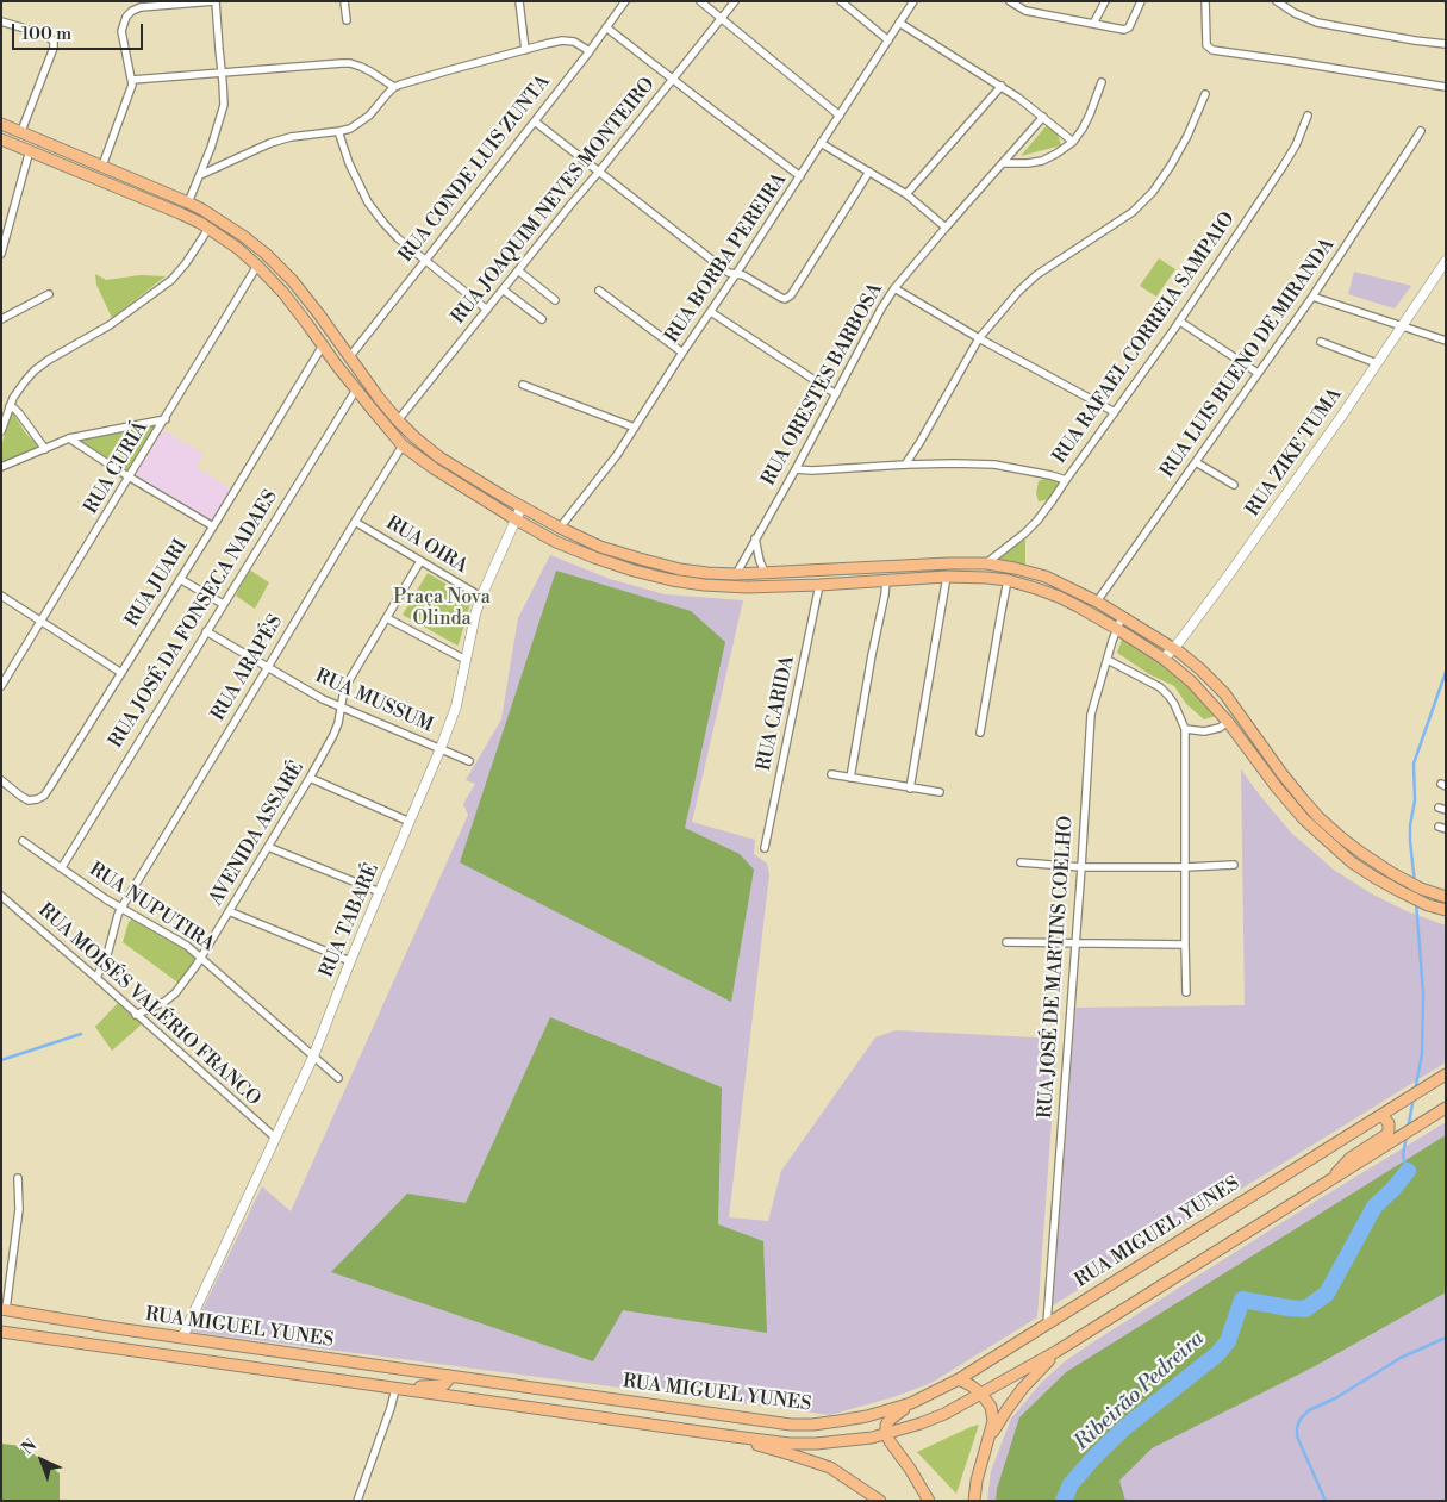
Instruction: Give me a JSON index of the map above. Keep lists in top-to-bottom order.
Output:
{
  "streets": {
    "main road": ["RUA MIGUEL YUNES"],
    "street": [
      "RUA CONDE LUIS ZUNTA",
      "RUA JOAQUIM NEVES MONTEIRO",
      "RUA BORBA PEREIRA",
      "RUA RAFAEL CORREIA SAMPAIO",
      "RUA LUIS BUENO DE MIRANDA",
      "RUA ORESTES BARBOSA",
      "RUA ZIKE TUMA",
      "RUA CURIÁ",
      "RUA OIRA",
      "RUA JUARI",
      "RUA JOSÉ DA FONSECA NADAES",
      "RUA ARAPÉS",
      "RUA MUSSUM",
      "RUA CARIDA",
      "AVENIDA ASSARÉ",
      "RUA NUPUTIRA",
      "RUA TABARÉ",
      "RUA JOSÉ DE MARTINS COELHO",
      "RUA MOISÉS VALÉRIO FRANCO"
    ]
  },
  "crossings": [
    ["RUA OIRA", "RUA ARAPÉS"],
    ["RUA OIRA", "AVENIDA ASSARÉ"],
    ["RUA OIRA", "RUA TABARÉ"],
    ["RUA JOSÉ DA FONSECA NADAES", "RUA MUSSUM"],
    ["RUA JOSÉ DA FONSECA NADAES", "RUA NUPUTIRA"],
    ["RUA ARAPÉS", "RUA MUSSUM"],
    ["RUA ARAPÉS", "RUA NUPUTIRA"],
    ["RUA ARAPÉS", "RUA MOISÉS VALÉRIO FRANCO"],
    ["RUA MUSSUM", "AVENIDA ASSARÉ"],
    ["RUA MUSSUM", "RUA TABARÉ"],
    ["AVENIDA ASSARÉ", "RUA NUPUTIRA"],
    ["AVENIDA ASSARÉ", "RUA MOISÉS VALÉRIO FRANCO"],
    ["RUA NUPUTIRA", "RUA TABARÉ"],
    ["RUA TABARÉ", "RUA MOISÉS VALÉRIO FRANCO"],
    ["RUA TABARÉ", "RUA MIGUEL YUNES"],
    ["RUA JOSÉ DE MARTINS COELHO", "RUA MIGUEL YUNES"]
  ],
  "water": ["Ribeirão Pedreira"],
  "parks": ["Praça Nova Olinda"],
  "scale_bar": "100 m",
  "north": "top left"
}
